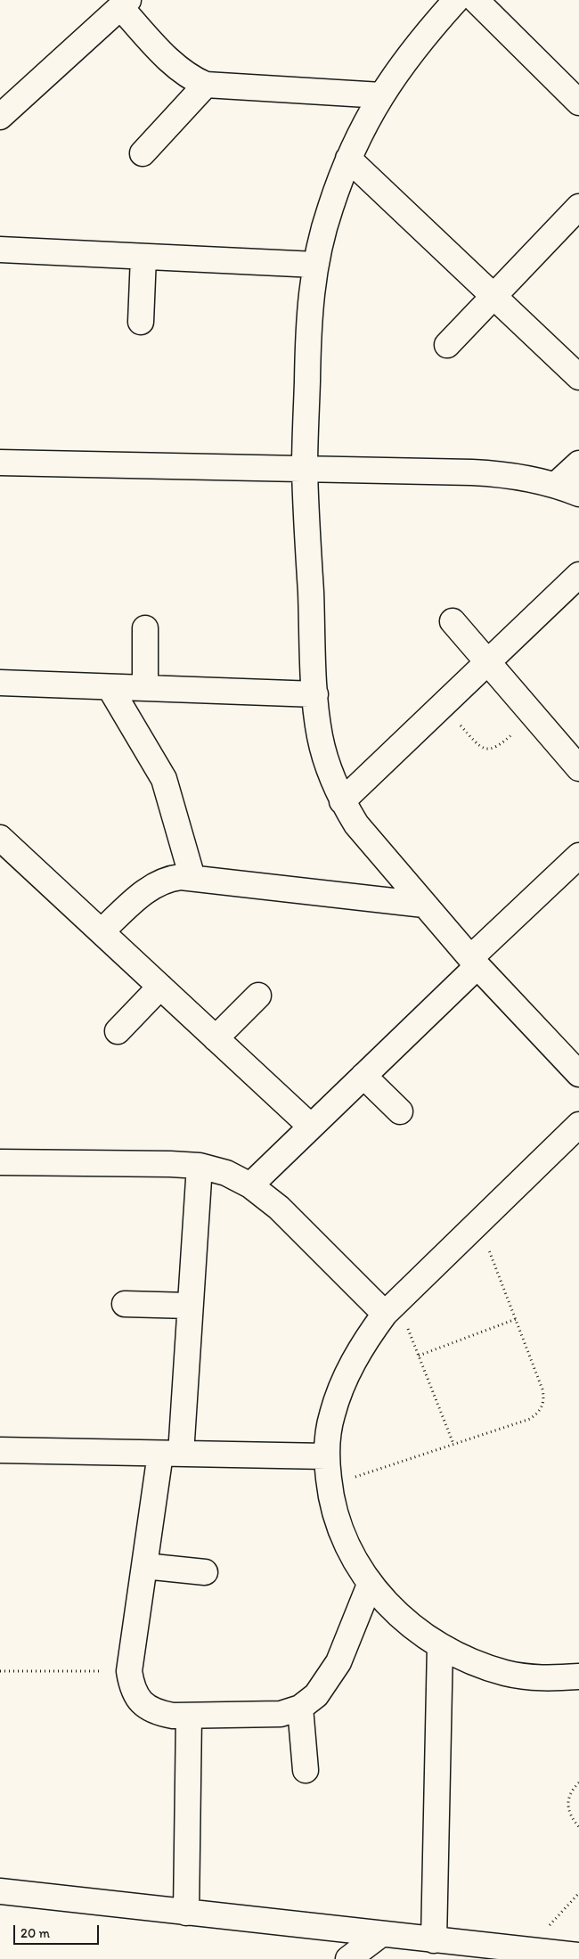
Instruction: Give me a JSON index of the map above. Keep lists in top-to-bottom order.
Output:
{
  "scale_bar": "20 m"
}
